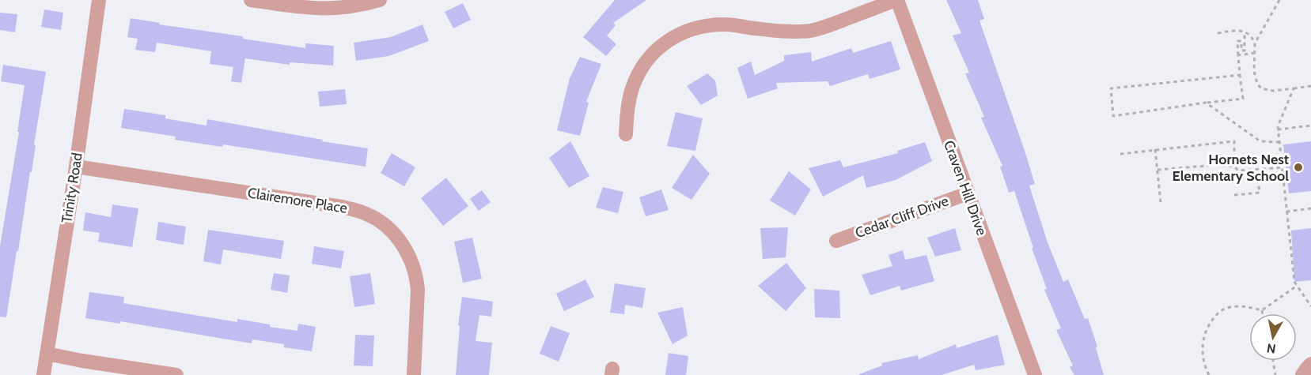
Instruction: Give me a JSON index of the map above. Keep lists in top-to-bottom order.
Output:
{
  "streets": {
    "street": [
      "Trinity Road",
      "Craven Hill Drive",
      "Clairemore Place",
      "Cedar Cliff Drive"
    ]
  },
  "crossings": [
    ["Trinity Road", "Clairemore Place"],
    ["Craven Hill Drive", "Cedar Cliff Drive"]
  ],
  "places": ["Hornets Nest Elementary School"],
  "north": "bottom"
}
